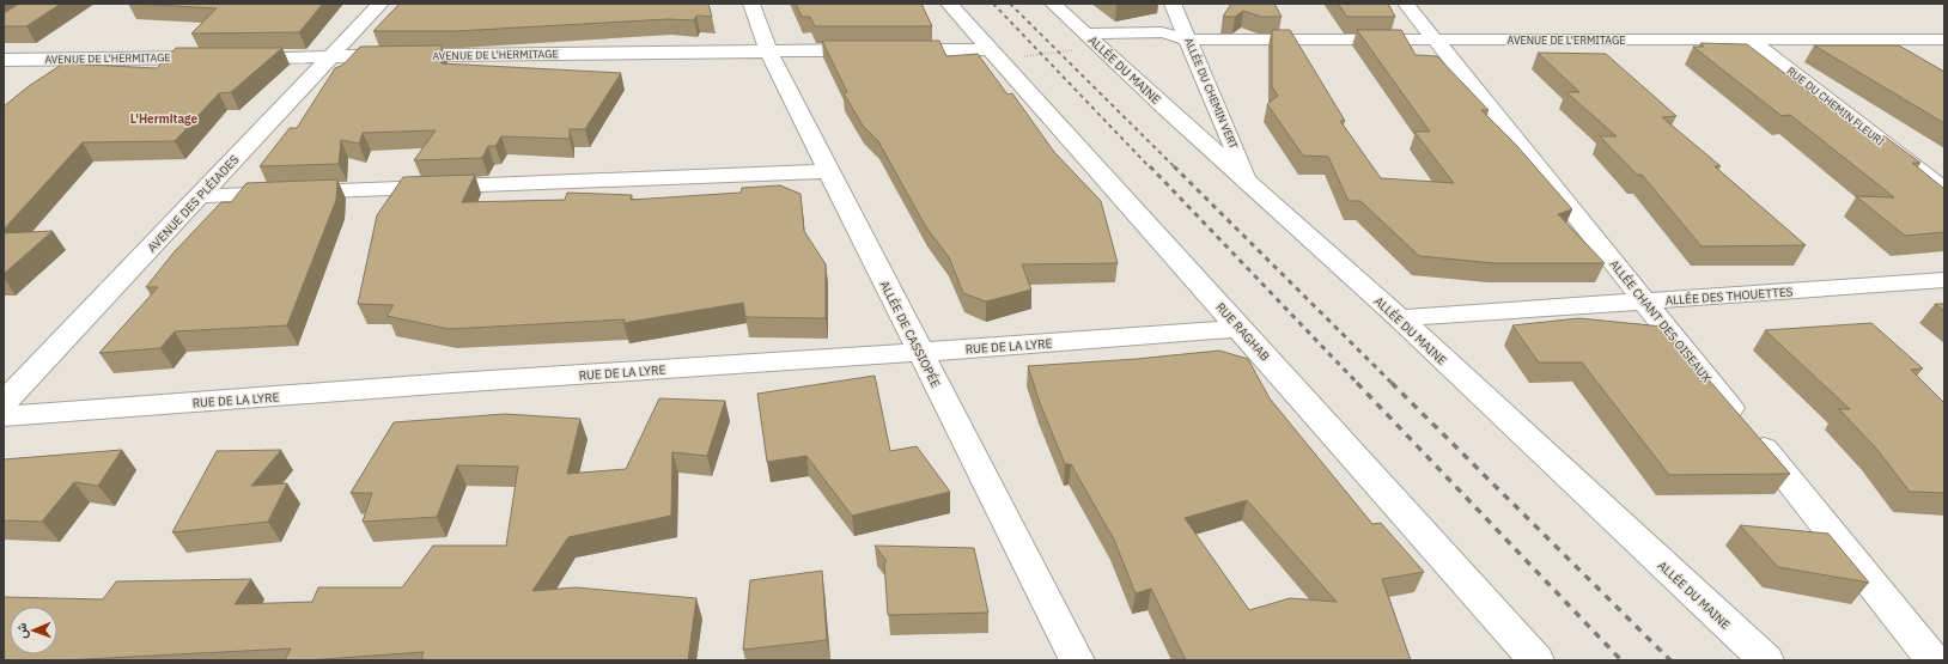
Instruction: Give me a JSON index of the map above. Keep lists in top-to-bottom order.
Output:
{
  "streets": {
    "street": [
      "AVENUE DE L'ERMITAGE",
      "AVENUE DE L'HERMITAGE",
      "ALLÉE DU MAINE",
      "ALLÉE DU CHEMIN VERT",
      "RUE DU CHEMIN FLEURI",
      "AVENUE DES PLÉIADES",
      "ALLÉE DES THOUETTES",
      "ALLÉE CHANT DES OISEAUX",
      "RUE RAGHAB",
      "ALLÉE DE CASSIOPÉE",
      "RUE DE LA LYRE"
    ]
  },
  "crossings": [
    ["AVENUE DE L'ERMITAGE", "ALLÉE DU MAINE"],
    ["AVENUE DE L'ERMITAGE", "ALLÉE DU CHEMIN VERT"],
    ["AVENUE DE L'ERMITAGE", "RUE DU CHEMIN FLEURI"],
    ["AVENUE DE L'ERMITAGE", "ALLÉE CHANT DES OISEAUX"],
    ["AVENUE DE L'HERMITAGE", "AVENUE DES PLÉIADES"],
    ["AVENUE DE L'HERMITAGE", "ALLÉE DE CASSIOPÉE"],
    ["ALLÉE DU MAINE", "ALLÉE DU CHEMIN VERT"],
    ["ALLÉE DU MAINE", "ALLÉE DES THOUETTES"],
    ["ALLÉE DES THOUETTES", "ALLÉE CHANT DES OISEAUX"],
    ["RUE RAGHAB", "RUE DE LA LYRE"],
    ["ALLÉE DE CASSIOPÉE", "RUE DE LA LYRE"]
  ],
  "districts": ["L'Hermitage"],
  "north": "left"
}
